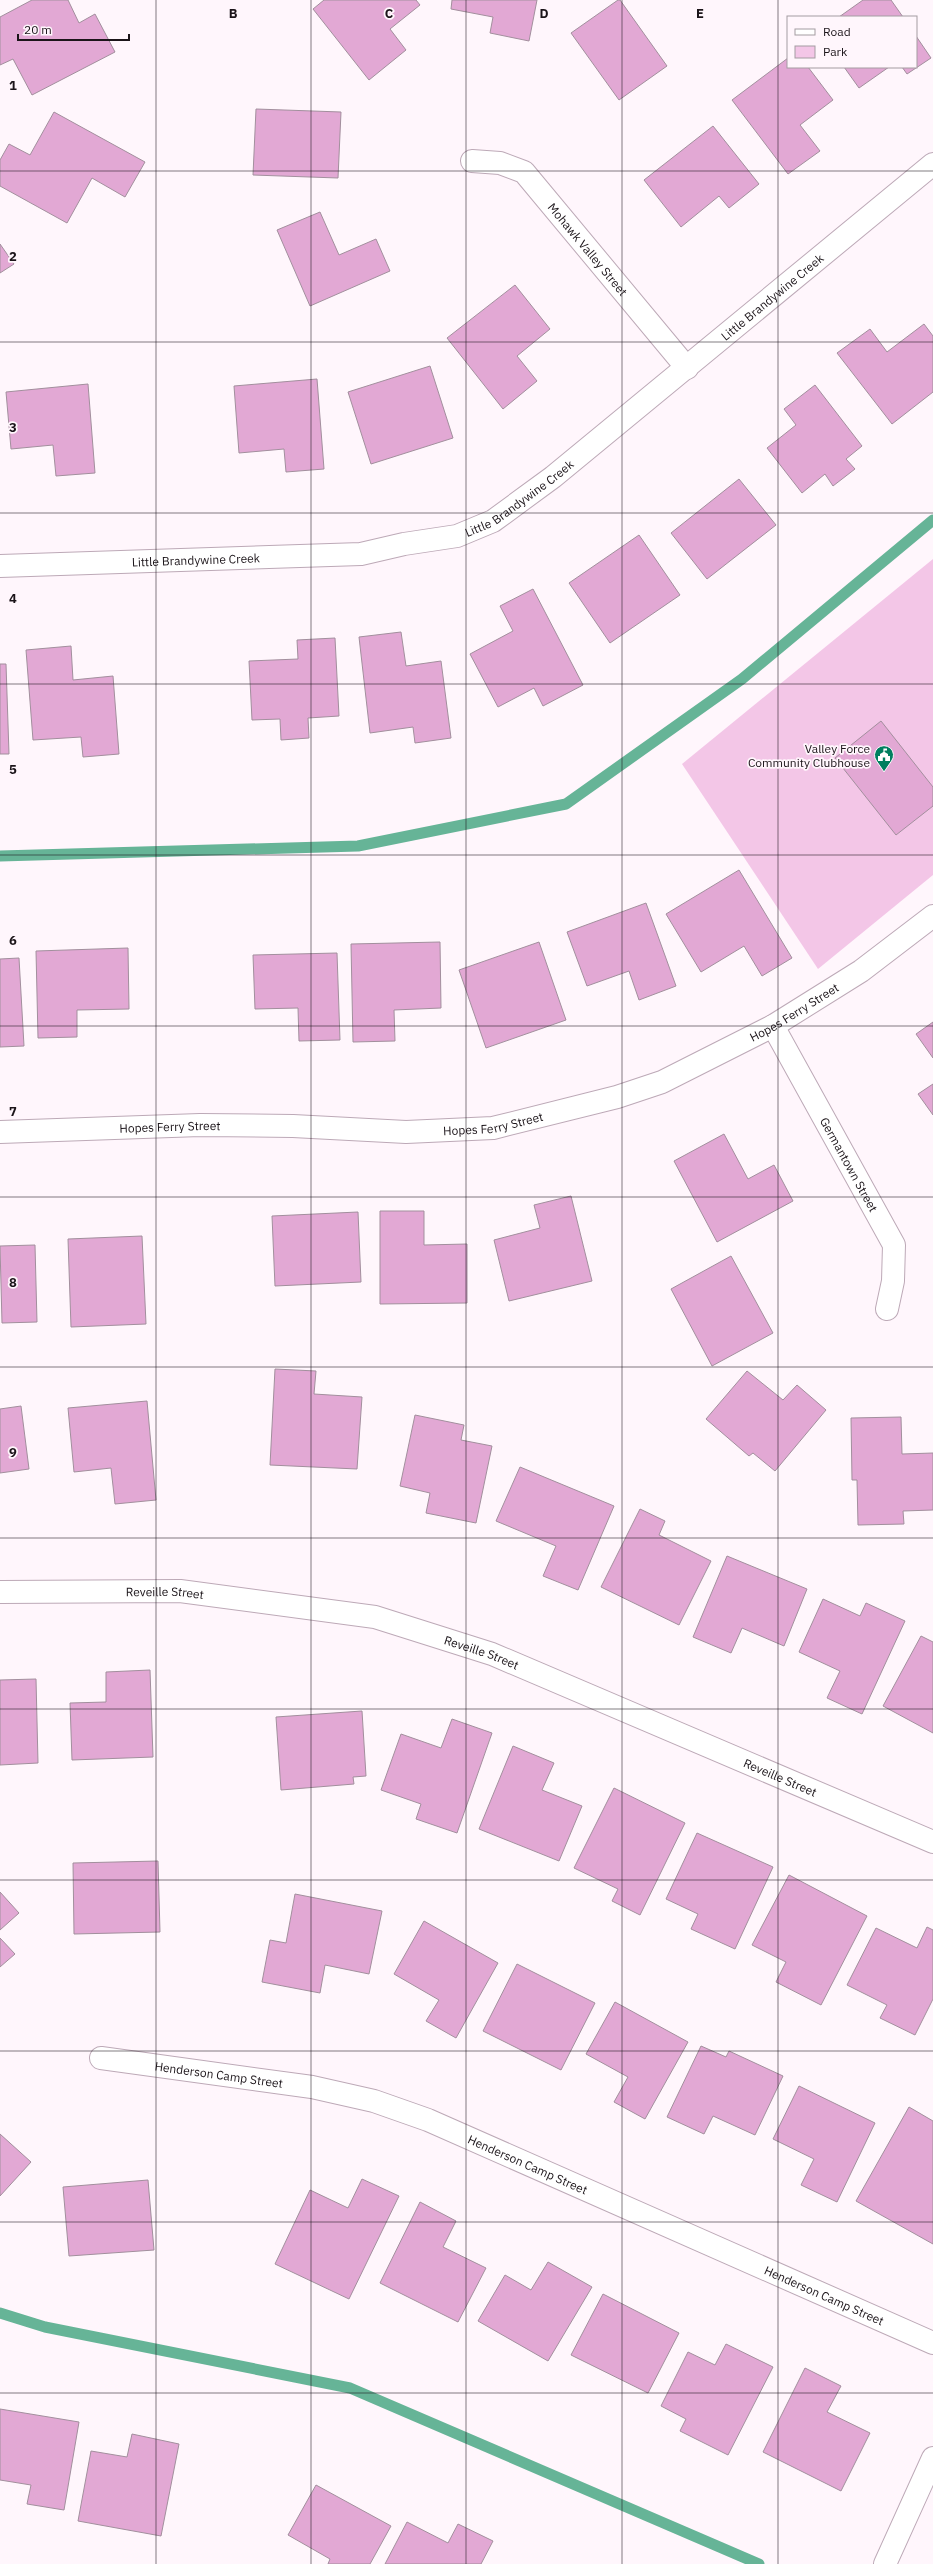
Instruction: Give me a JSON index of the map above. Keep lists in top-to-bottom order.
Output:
{
  "streets": {
    "street": [
      "Mohawk Valley Street",
      "Little Brandywine Creek",
      "Hopes Ferry Street",
      "Germantown Street",
      "Reveille Street",
      "Henderson Camp Street"
    ]
  },
  "crossings": [
    ["Mohawk Valley Street", "Little Brandywine Creek"],
    ["Hopes Ferry Street", "Germantown Street"]
  ],
  "places": {
    "public building": ["Valley Force Community Clubhouse"]
  },
  "legend": ["Road", "Park"],
  "scale_bar": "20 m",
  "grid": {
    "columns": [
      "B",
      "C",
      "D",
      "E"
    ],
    "rows": [
      "1",
      "2",
      "3",
      "4",
      "5",
      "6",
      "7",
      "8",
      "9"
    ]
  }
}
